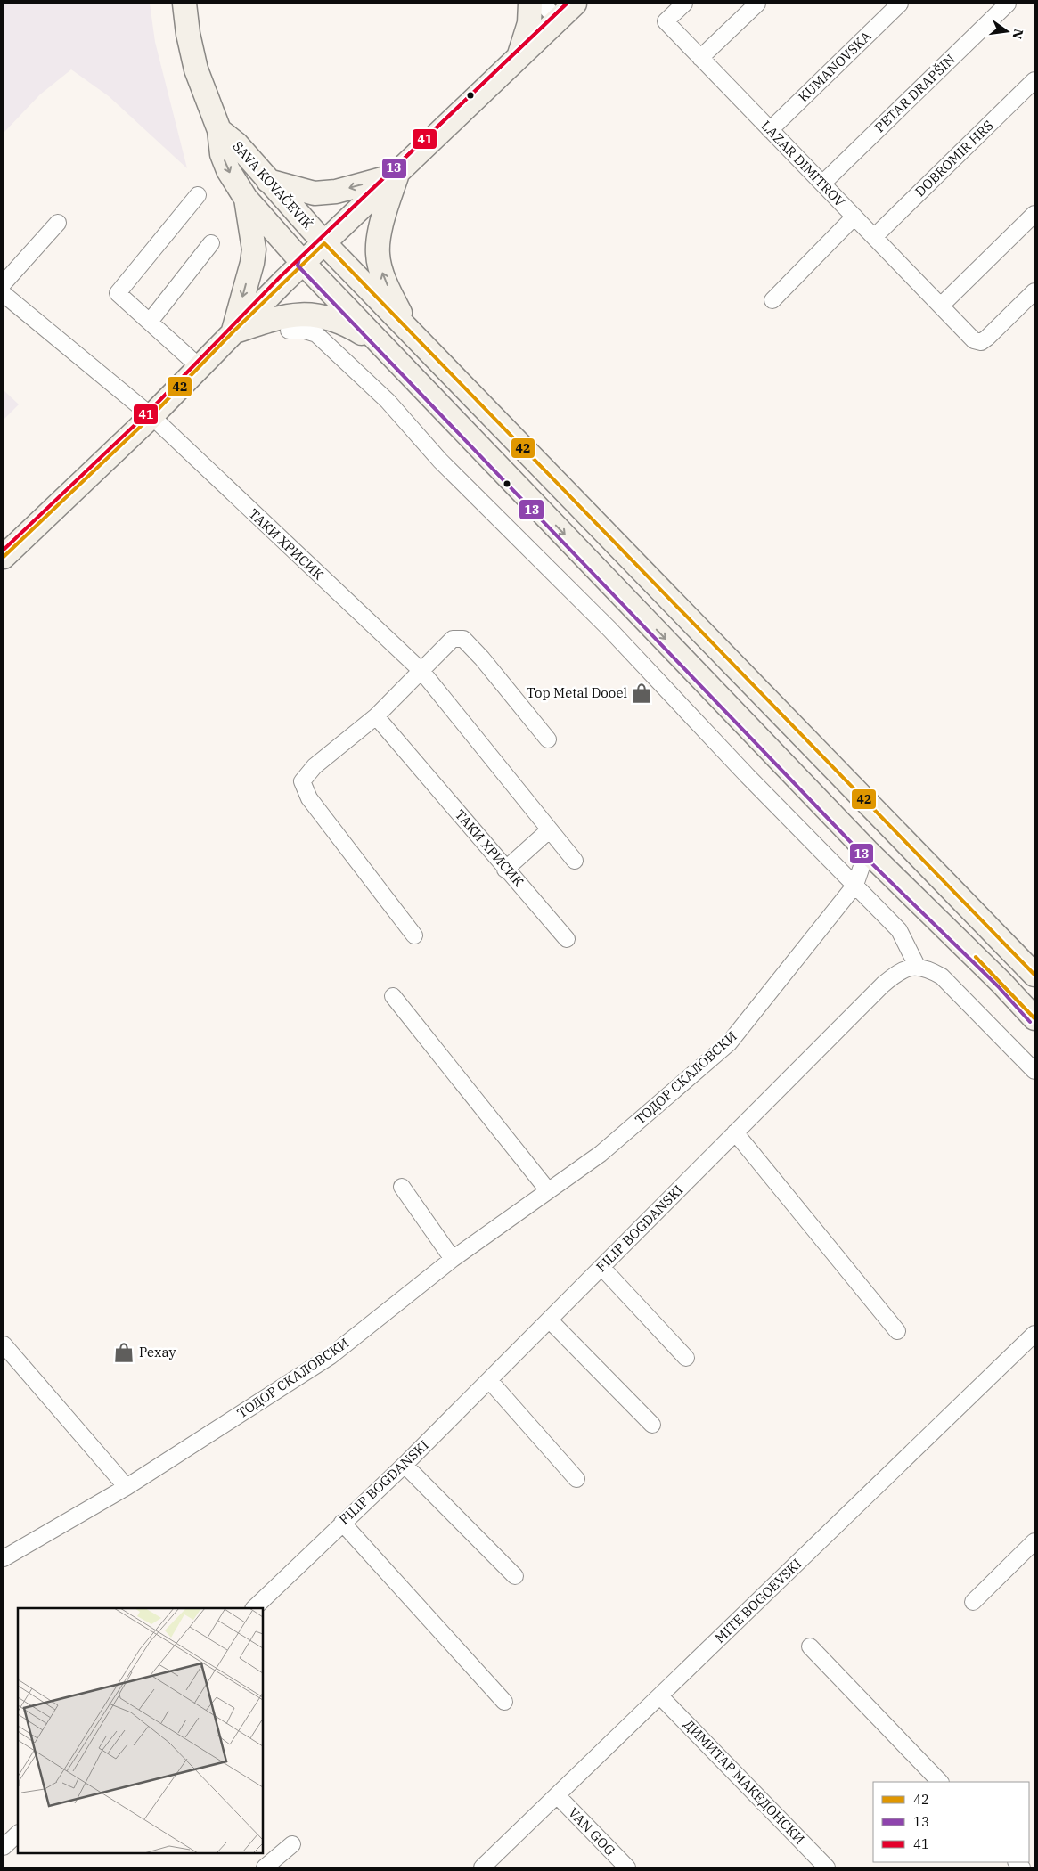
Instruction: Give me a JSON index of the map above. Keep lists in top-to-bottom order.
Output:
{
  "streets": {
    "street": [
      "KUMANOVSKA",
      "PETAR DRAPŠIN",
      "DOBROMIR HRS",
      "LAZAR DIMITROV",
      "SAVA KOVAČEVIḰ",
      "ТАКИ ХРИСИК",
      "ТОДОР СКАЛОВСКИ",
      "FILIP BOGDANSKI",
      "MITE BOGOEVSKI",
      "ДИМИТАР МАКЕДОНСКИ",
      "VAN GOG"
    ]
  },
  "crossings": [
    ["KUMANOVSKA", "LAZAR DIMITROV"],
    ["PETAR DRAPŠIN", "LAZAR DIMITROV"],
    ["DOBROMIR HRS", "LAZAR DIMITROV"],
    ["SAVA KOVAČEVIḰ", "ТОДОР СКАЛОВСКИ"],
    ["MITE BOGOEVSKI", "ДИМИТАР МАКЕДОНСКИ"],
    ["MITE BOGOEVSKI", "VAN GOG"]
  ],
  "places": {
    "shop": ["Top Metal Dooel", "Рехау"]
  },
  "lines": ["transit line 13", "transit line 41", "transit line 42"],
  "legend": ["42", "13", "41"],
  "north": "right"
}
